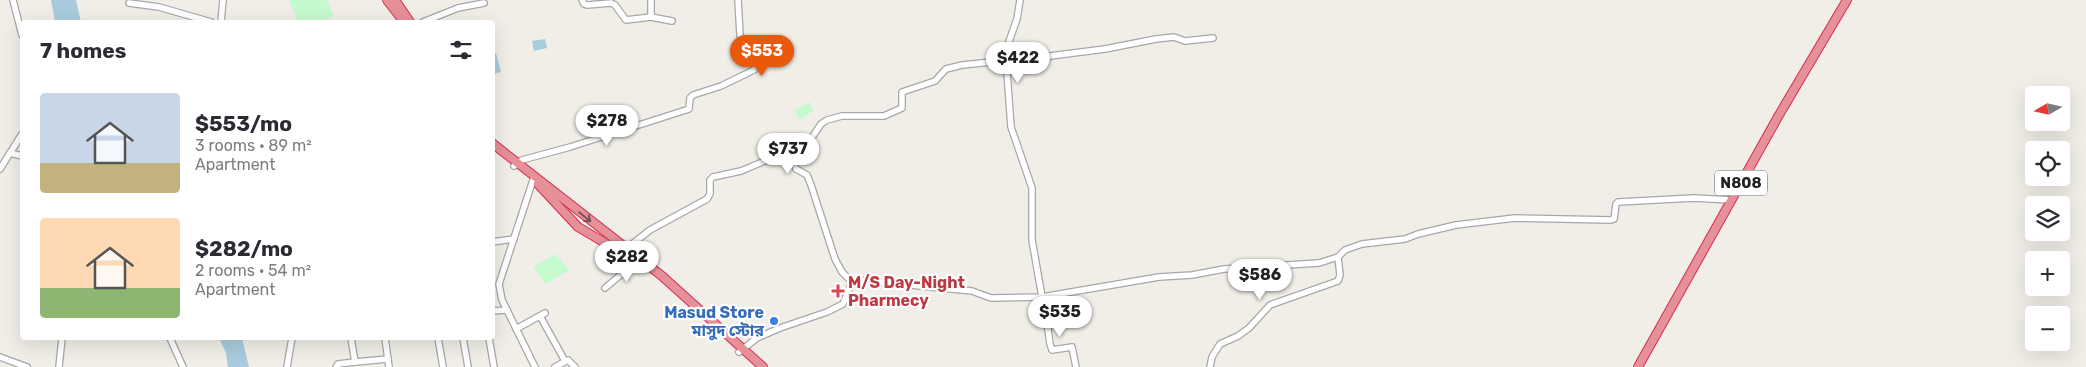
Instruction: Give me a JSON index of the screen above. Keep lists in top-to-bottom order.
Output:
{
  "streets": {
    "highway": ["N808"]
  },
  "places": {
    "health": ["M/S Day-Night Pharmecy"],
    "other": ["Masud Store মাসুদ স্টোর"]
  },
  "north": "left",
  "page": {
    "heading": "7 homes",
    "price": [
      "$553",
      "$422",
      "$278",
      "$737",
      "$282",
      "$586",
      "$535"
    ],
    "list": [
      {
        "name": "$553/mo",
        "note": "3 rooms · 89 m² · Apartment"
      },
      {
        "name": "$282/mo",
        "note": "2 rooms · 54 m² · Apartment"
      }
    ],
    "map_buttons": ["+", "−"]
  }
}
